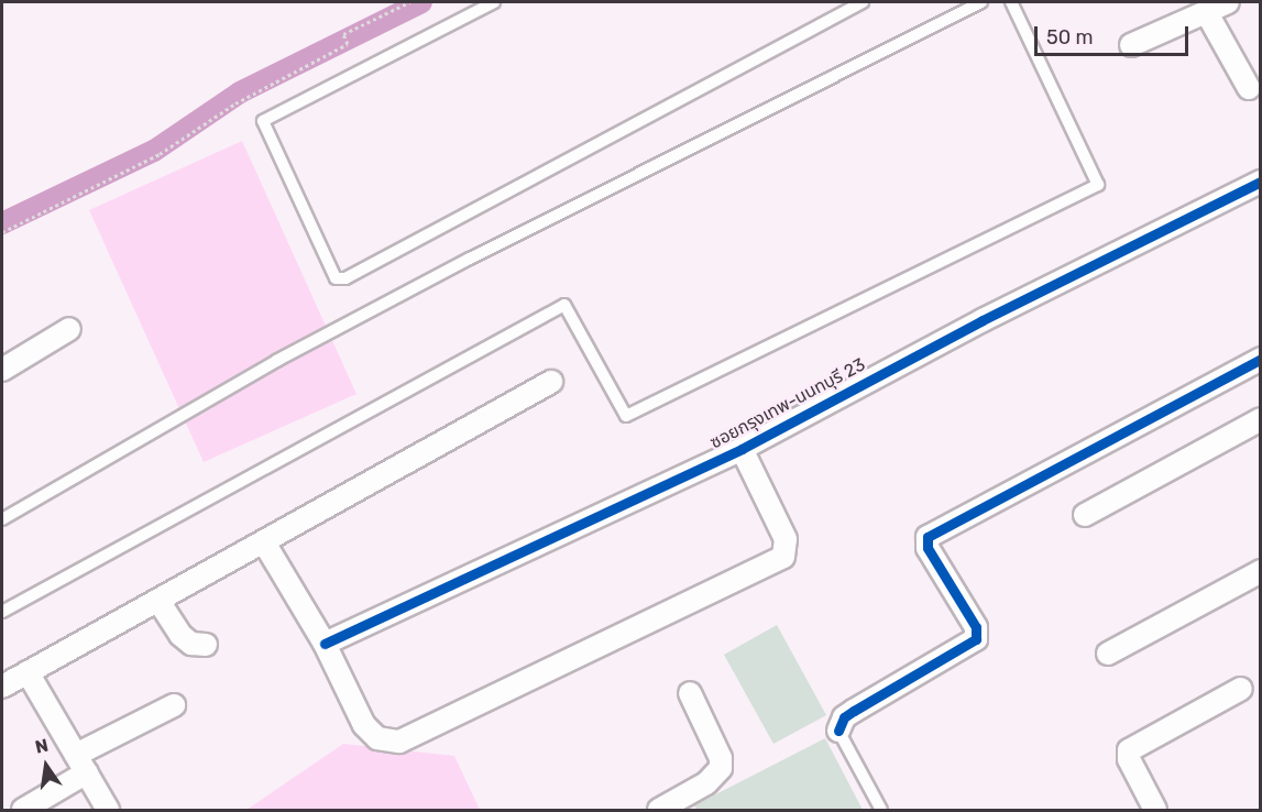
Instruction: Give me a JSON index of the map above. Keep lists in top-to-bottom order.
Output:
{
  "streets": {
    "street": ["ซอยกรุงเทพ-นนทบุรี 23"]
  },
  "scale_bar": "50 m",
  "north": "top"
}
